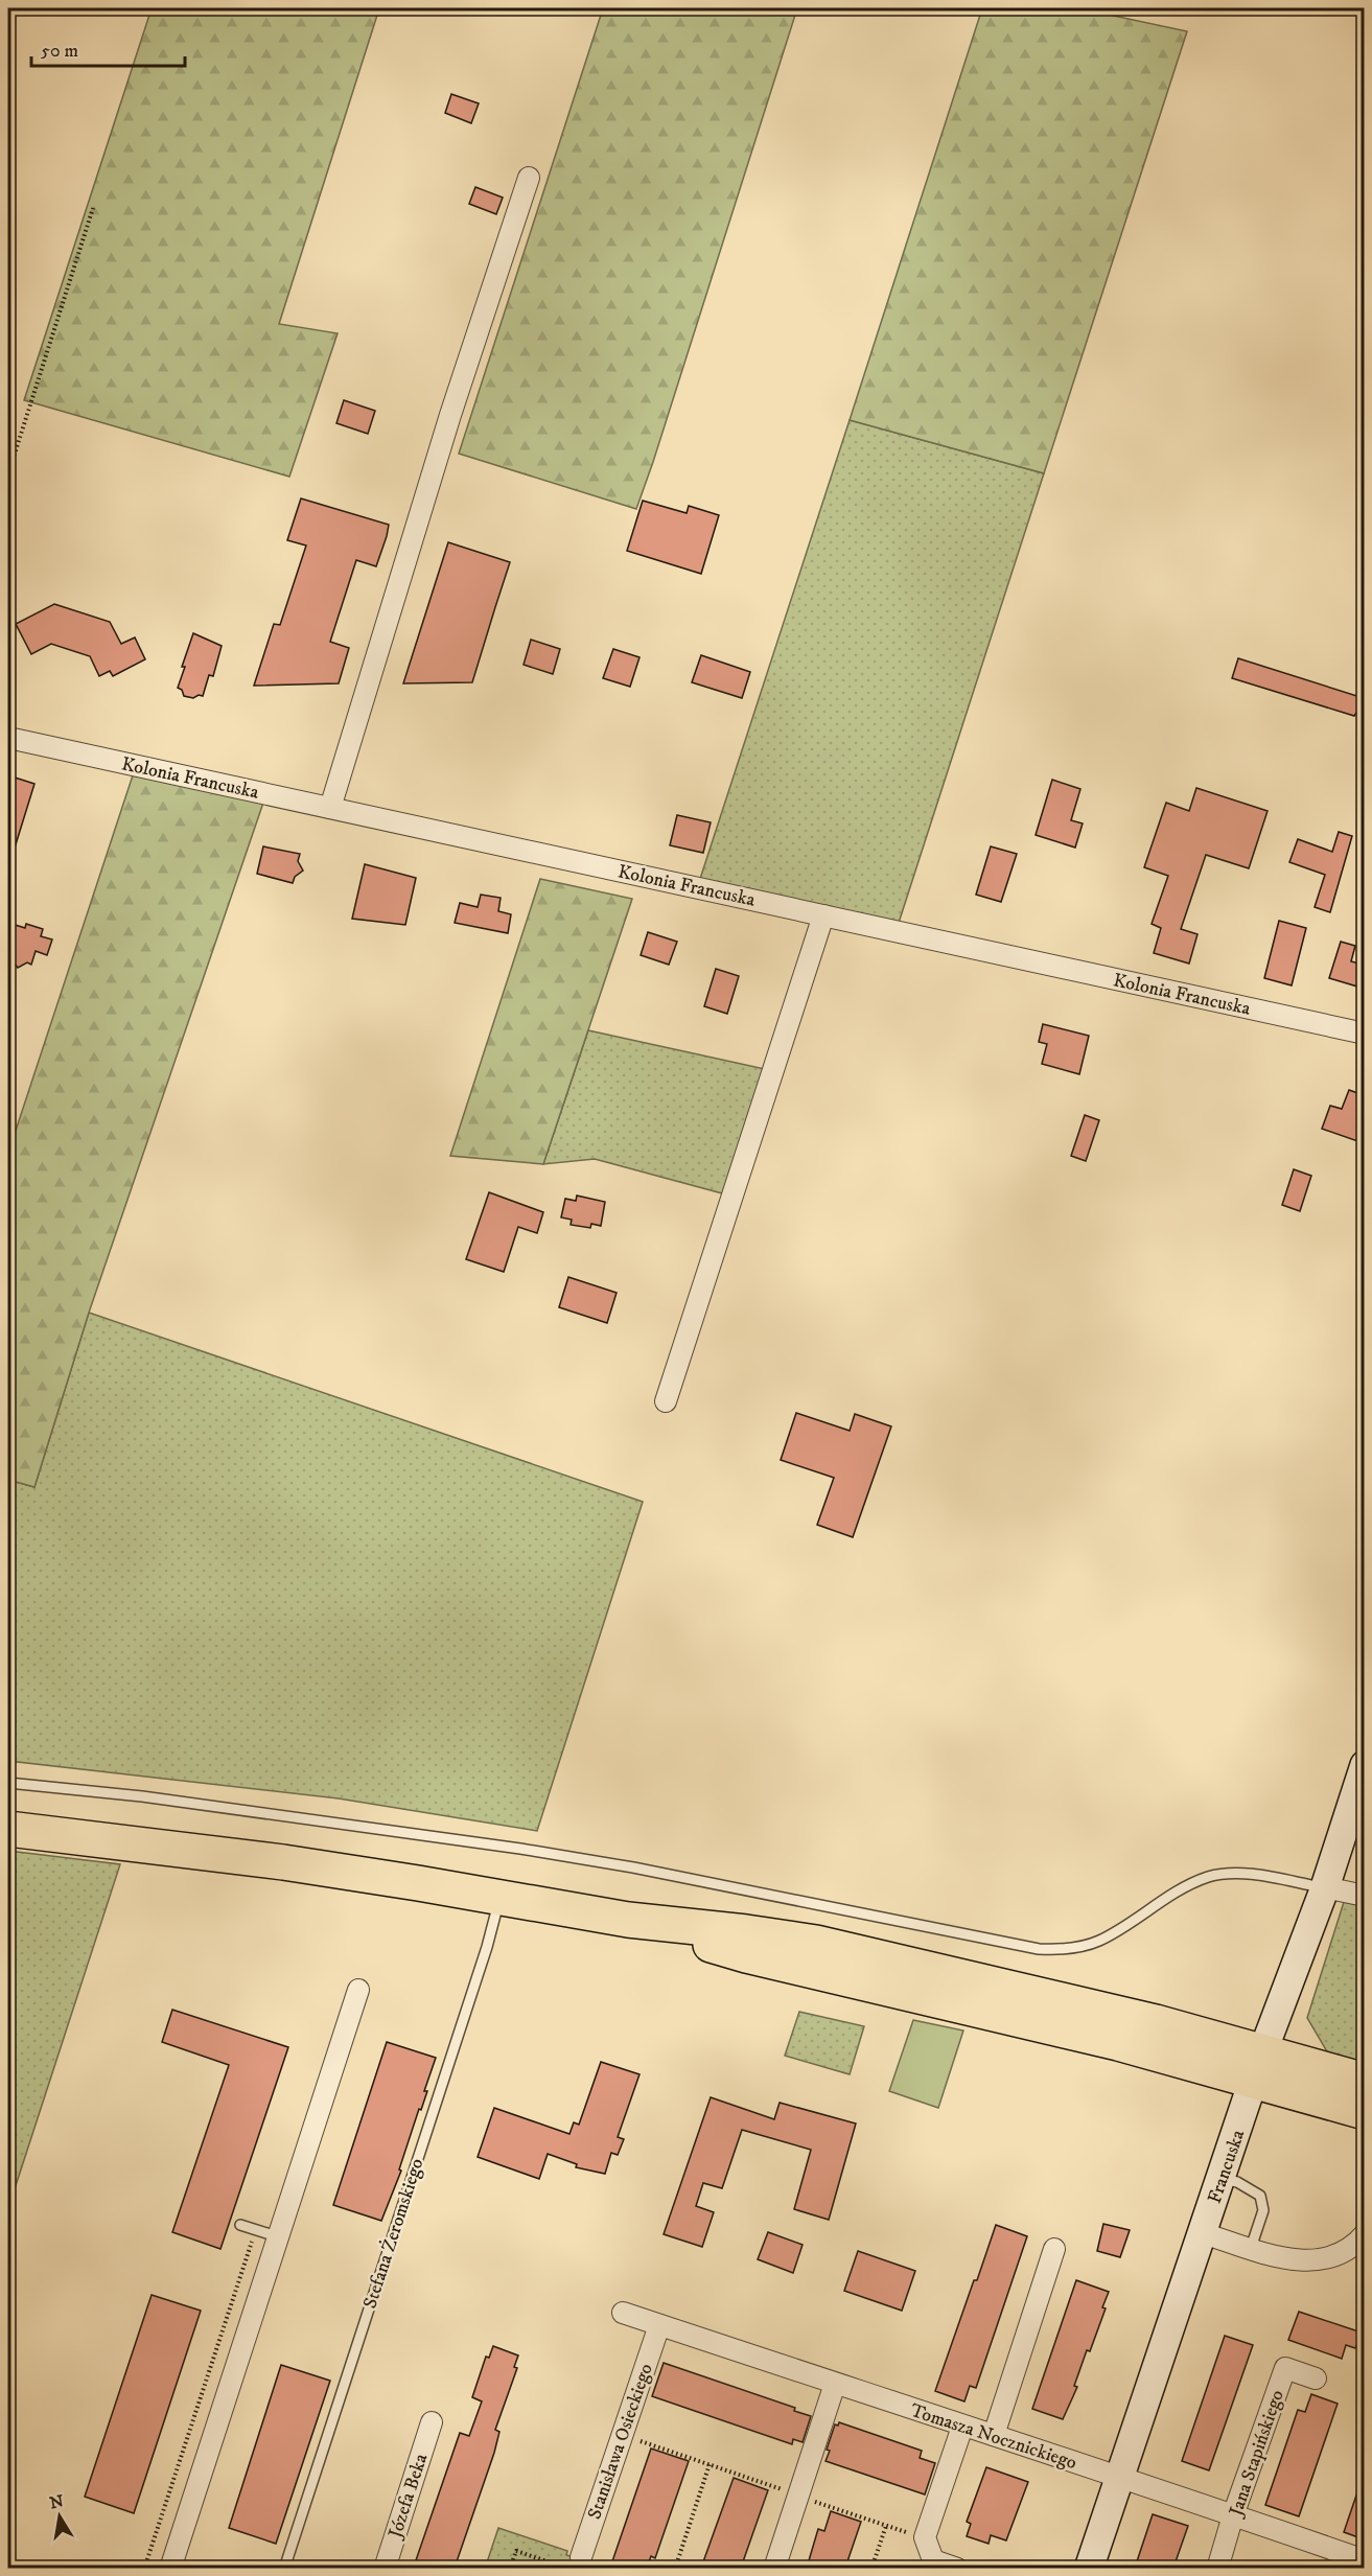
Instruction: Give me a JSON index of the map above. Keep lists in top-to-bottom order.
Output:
{
  "streets": {
    "street": [
      "Kolonia Francuska",
      "Francuska",
      "Tomasza Nocznickiego",
      "Stanisława Osieckiego",
      "Jana Stapińskiego",
      "Józefa Beka"
    ],
    "lane": ["Stefana Żeromskiego"]
  },
  "crossings": [
    ["Francuska", "Tomasza Nocznickiego"],
    ["Tomasza Nocznickiego", "Stanisława Osieckiego"],
    ["Tomasza Nocznickiego", "Jana Stapińskiego"]
  ],
  "scale_bar": "50 m",
  "north": "top"
}
